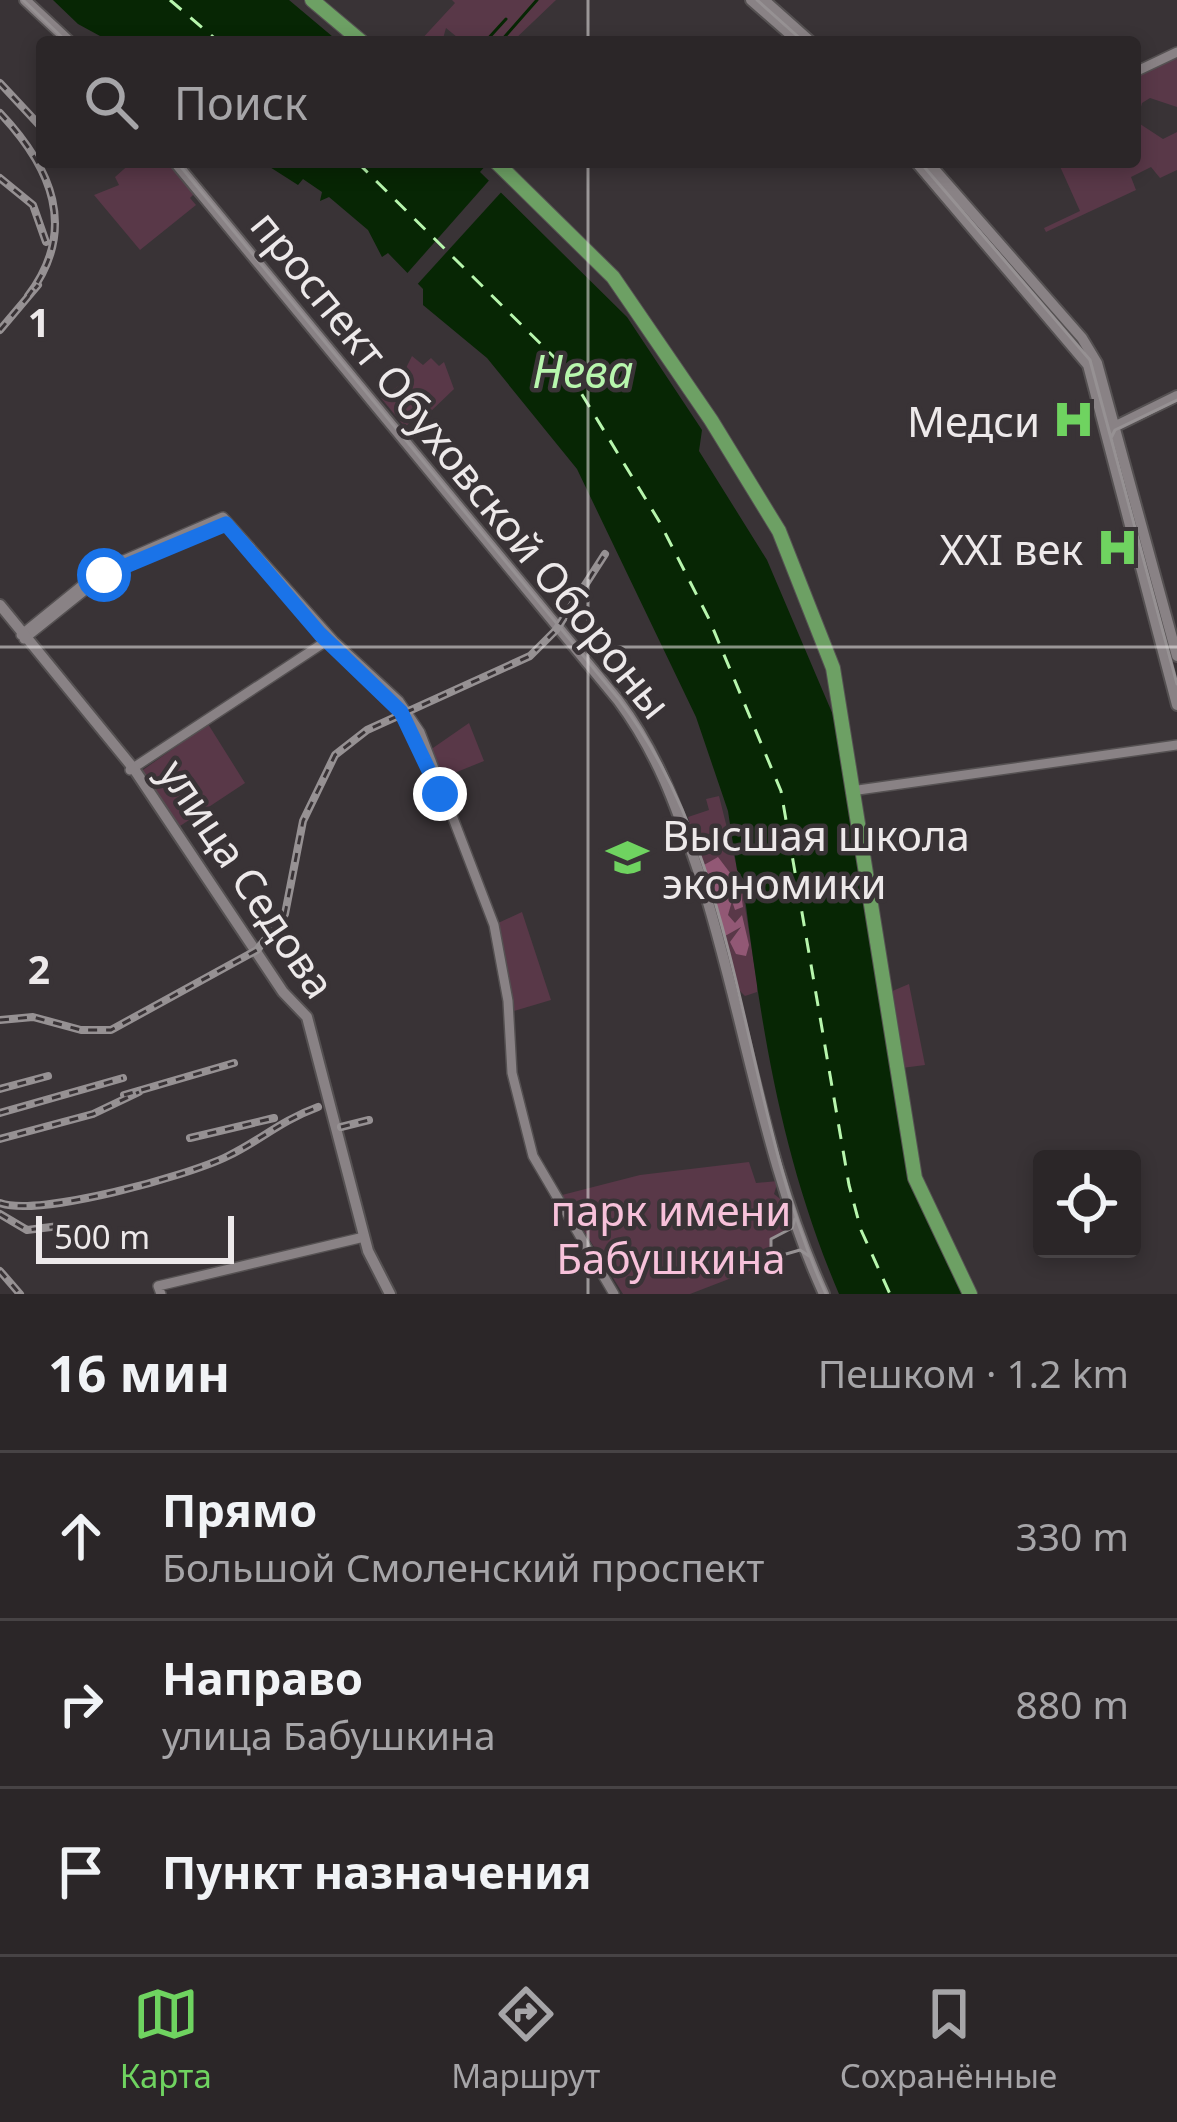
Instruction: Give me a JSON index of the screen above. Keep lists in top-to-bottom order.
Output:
{
  "streets": {
    "main road": ["проспект Обуховской Обороны", "улица Седова"]
  },
  "water": ["Нева"],
  "parks": ["парк имени Бабушкина"],
  "places": {
    "hospital": ["Медси", "XXI век"],
    "school or university": ["Высшая школа экономики"]
  },
  "scale_bar": "500 m",
  "page": {
    "search": "Поиск",
    "scale": "500 m",
    "heading": ["16 мин", "Пешком · 1.2 km"],
    "list": [
      ["Прямо", "Большой Смоленский проспект", "330 m"],
      ["Направо", "улица Бабушкина", "880 m"],
      "Пункт назначения"
    ],
    "nav": ["Карта", "Маршрут", "Сохранённые"]
  },
  "grid": {
    "rows": ["1", "2"]
  }
}
